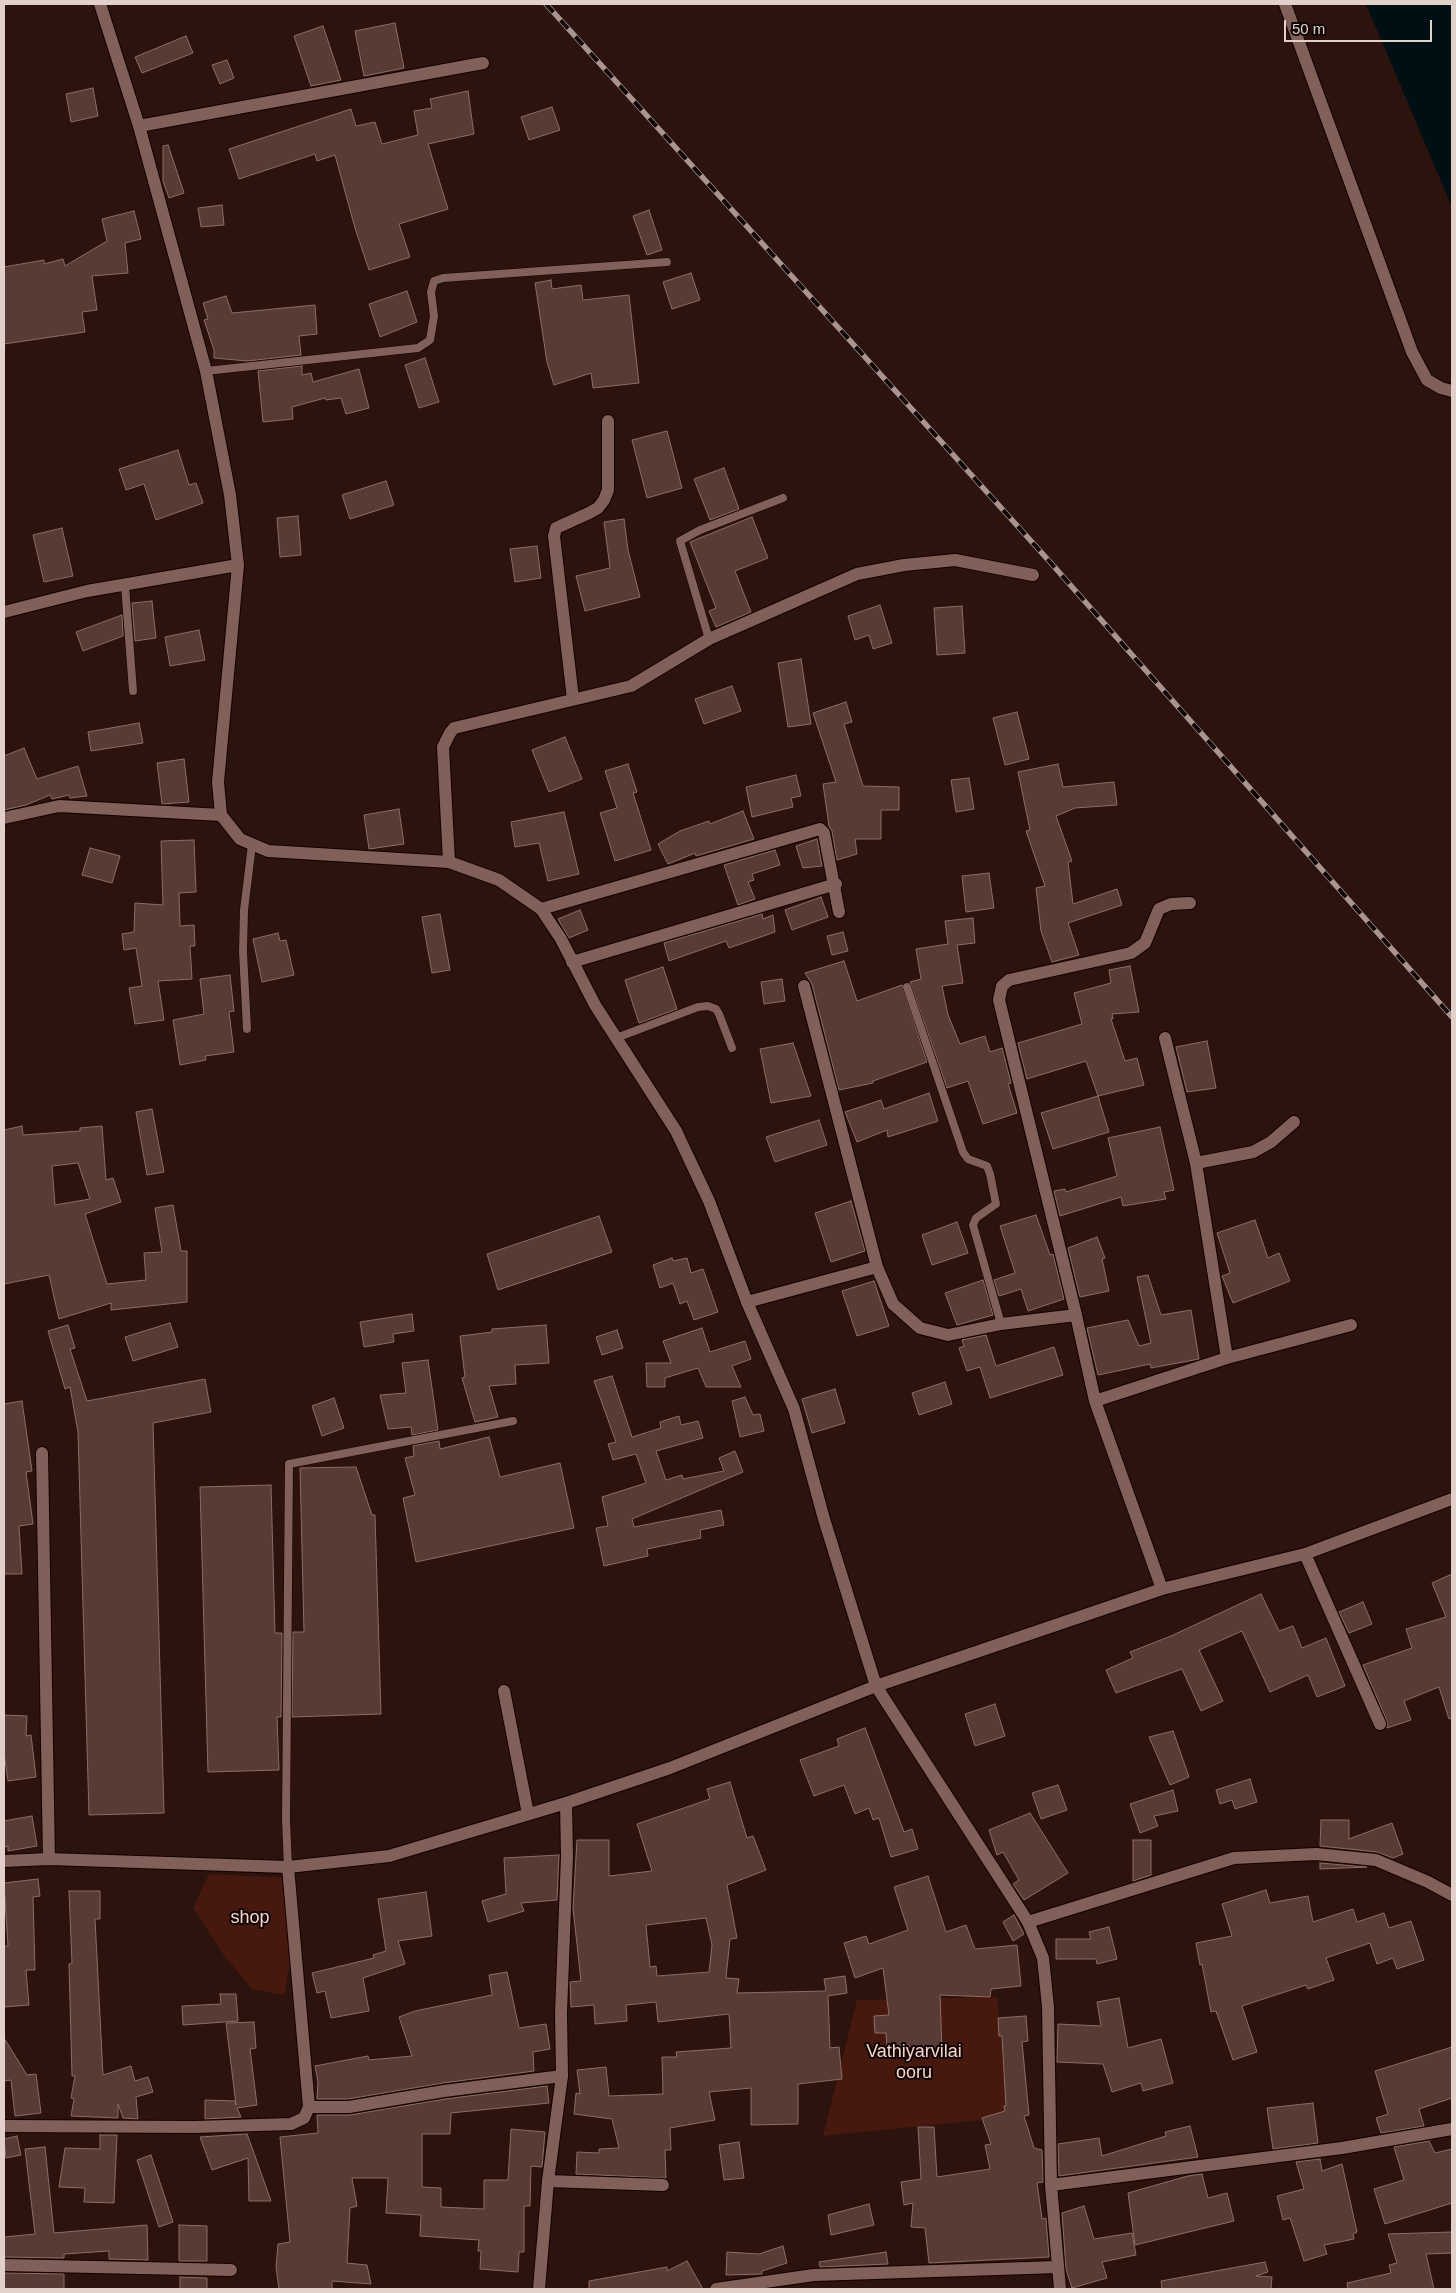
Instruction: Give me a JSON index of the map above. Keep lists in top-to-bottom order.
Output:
{
  "parks": ["shop", "Vathiyarvilai ooru"],
  "scale_bar": "50 m"
}
